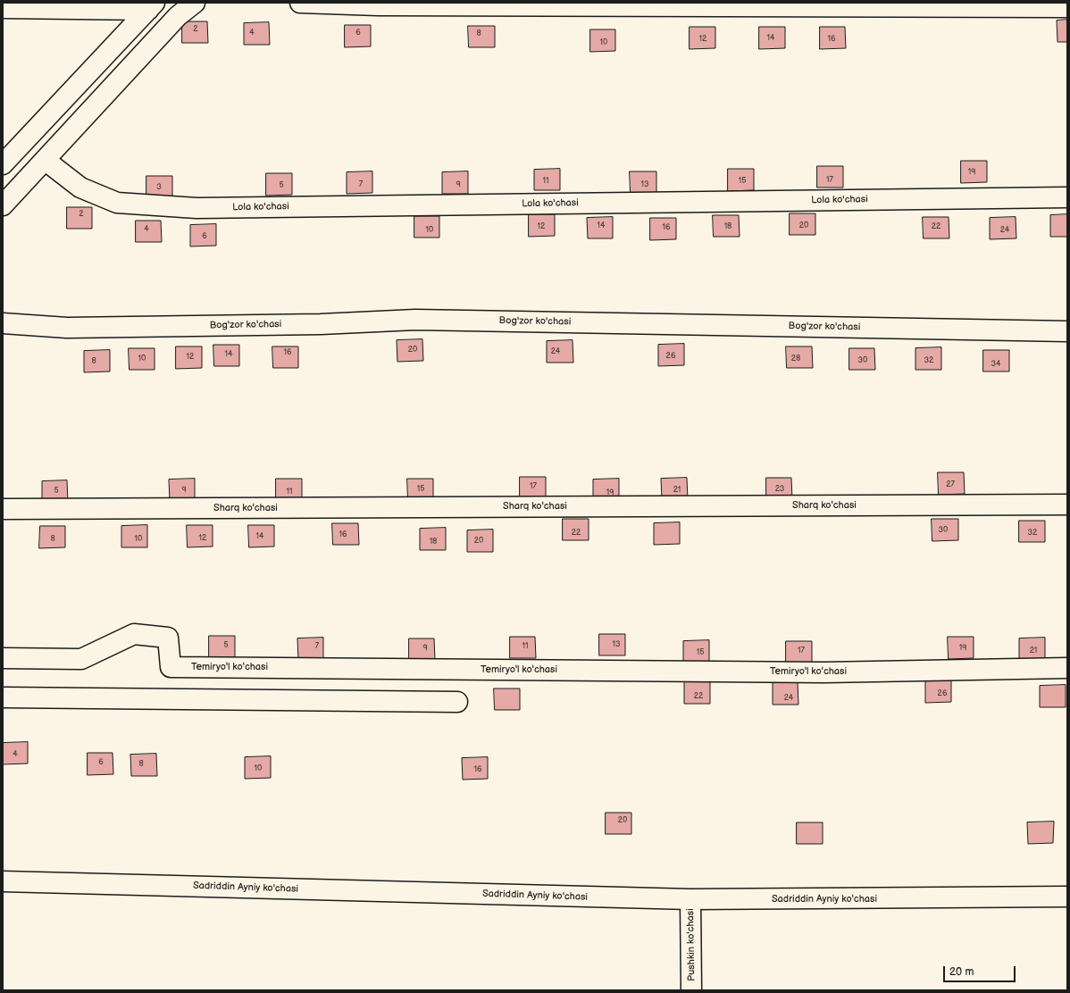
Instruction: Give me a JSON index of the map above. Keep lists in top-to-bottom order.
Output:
{
  "streets": {
    "street": [
      "Lola ko'chasi",
      "Bog'zor ko'chasi",
      "Sharq ko'chasi",
      "Temiryo'l ko'chasi",
      "Sadriddin Ayniy ko'chasi",
      "Pushkin ko'chasi"
    ]
  },
  "crossings": [
    ["Sadriddin Ayniy ko'chasi", "Pushkin ko'chasi"]
  ],
  "house_numbers": [
    "2",
    "4",
    "6",
    "8",
    "14",
    "12",
    "16",
    "10",
    "19",
    "17",
    "11",
    "15",
    "7",
    "9",
    "13",
    "5",
    "3",
    "2",
    "14",
    "20",
    "12",
    "18",
    "22",
    "16",
    "4",
    "10",
    "24",
    "6",
    "20",
    "24",
    "16",
    "14",
    "26",
    "12",
    "10",
    "28",
    "30",
    "32",
    "8",
    "34",
    "27",
    "17",
    "15",
    "23",
    "9",
    "21",
    "5",
    "11",
    "19",
    "30",
    "22",
    "32",
    "16",
    "14",
    "12",
    "8",
    "10",
    "20",
    "18",
    "13",
    "5",
    "7",
    "11",
    "9",
    "19",
    "17",
    "21",
    "15",
    "26",
    "22",
    "24",
    "4",
    "6",
    "8",
    "10",
    "16",
    "20"
  ],
  "scale_bar": "20 m"
}
